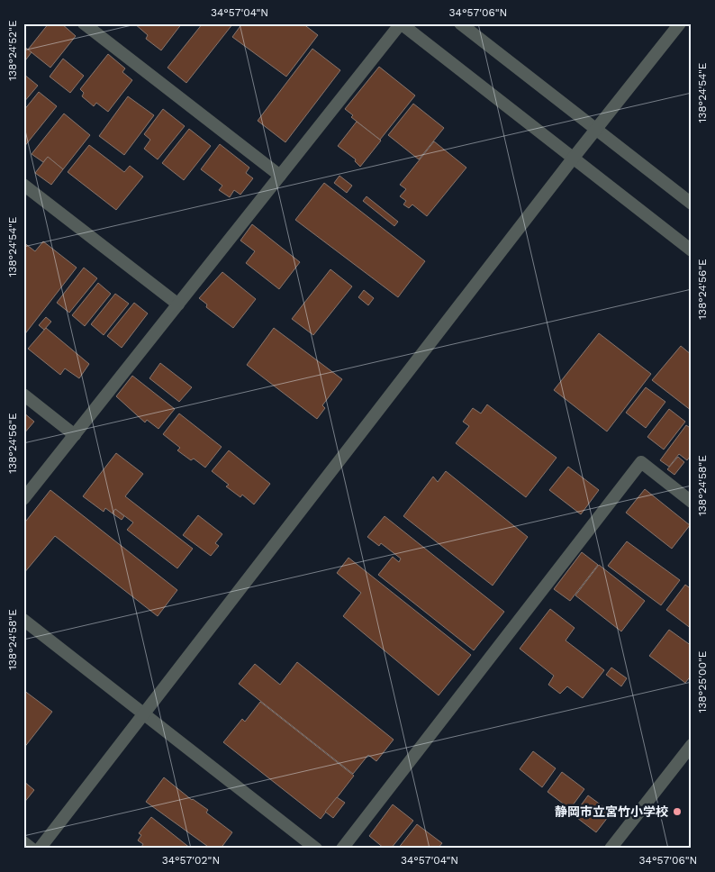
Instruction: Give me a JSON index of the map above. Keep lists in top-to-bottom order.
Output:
{
  "places": ["静岡市立宮竹小学校"],
  "coordinates": [
    "34°57'04\"N",
    "34°57'06\"N",
    "138°24'52\"E",
    "138°24'54\"E",
    "138°24'56\"E",
    "138°24'58\"E",
    "138°25'00\"E",
    "34°57'02\"N"
  ]
}
